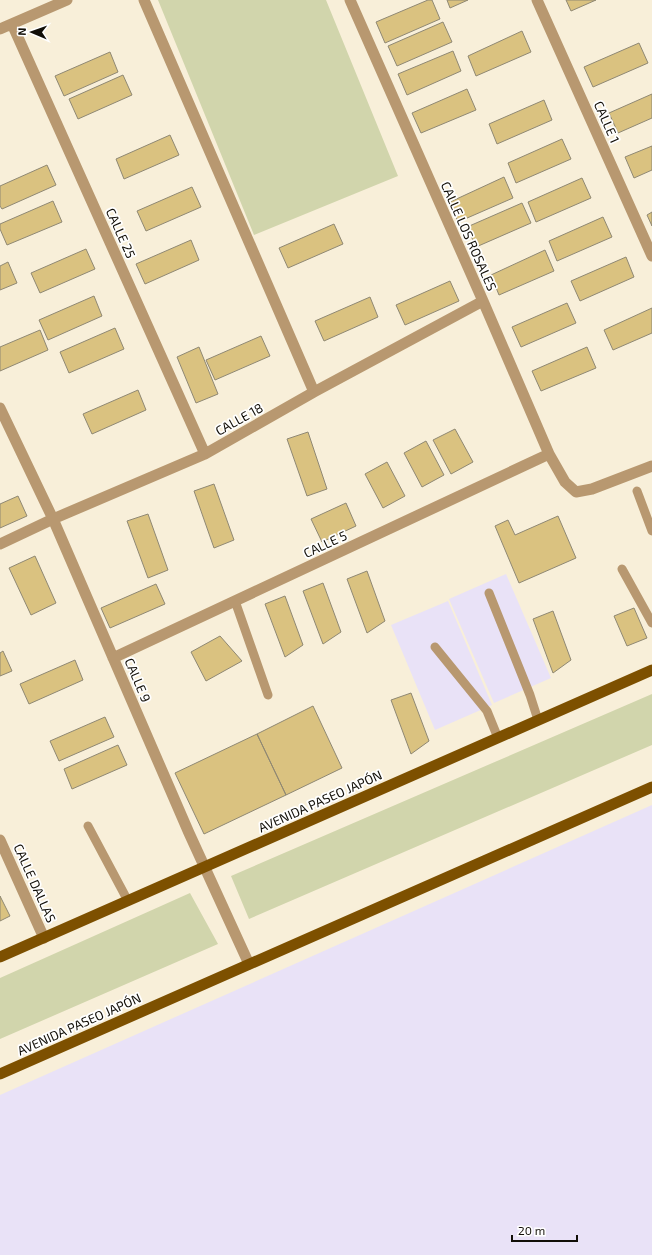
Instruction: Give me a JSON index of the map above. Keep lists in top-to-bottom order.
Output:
{
  "streets": {
    "main road": ["AVENIDA PASEO JAPÓN"],
    "street": [
      "CALLE 1",
      "CALLE 25",
      "CALLE LOS ROSALES",
      "CALLE 18",
      "CALLE 5",
      "CALLE 9",
      "CALLE DALLAS"
    ]
  },
  "crossings": [
    ["CALLE 25", "CALLE 18"],
    ["CALLE LOS ROSALES", "CALLE 18"],
    ["CALLE LOS ROSALES", "CALLE 5"],
    ["CALLE 18", "CALLE 9"],
    ["CALLE 5", "CALLE 9"],
    ["CALLE 9", "AVENIDA PASEO JAPÓN"],
    ["AVENIDA PASEO JAPÓN", "CALLE DALLAS"]
  ],
  "scale_bar": "20 m",
  "north": "left"
}
